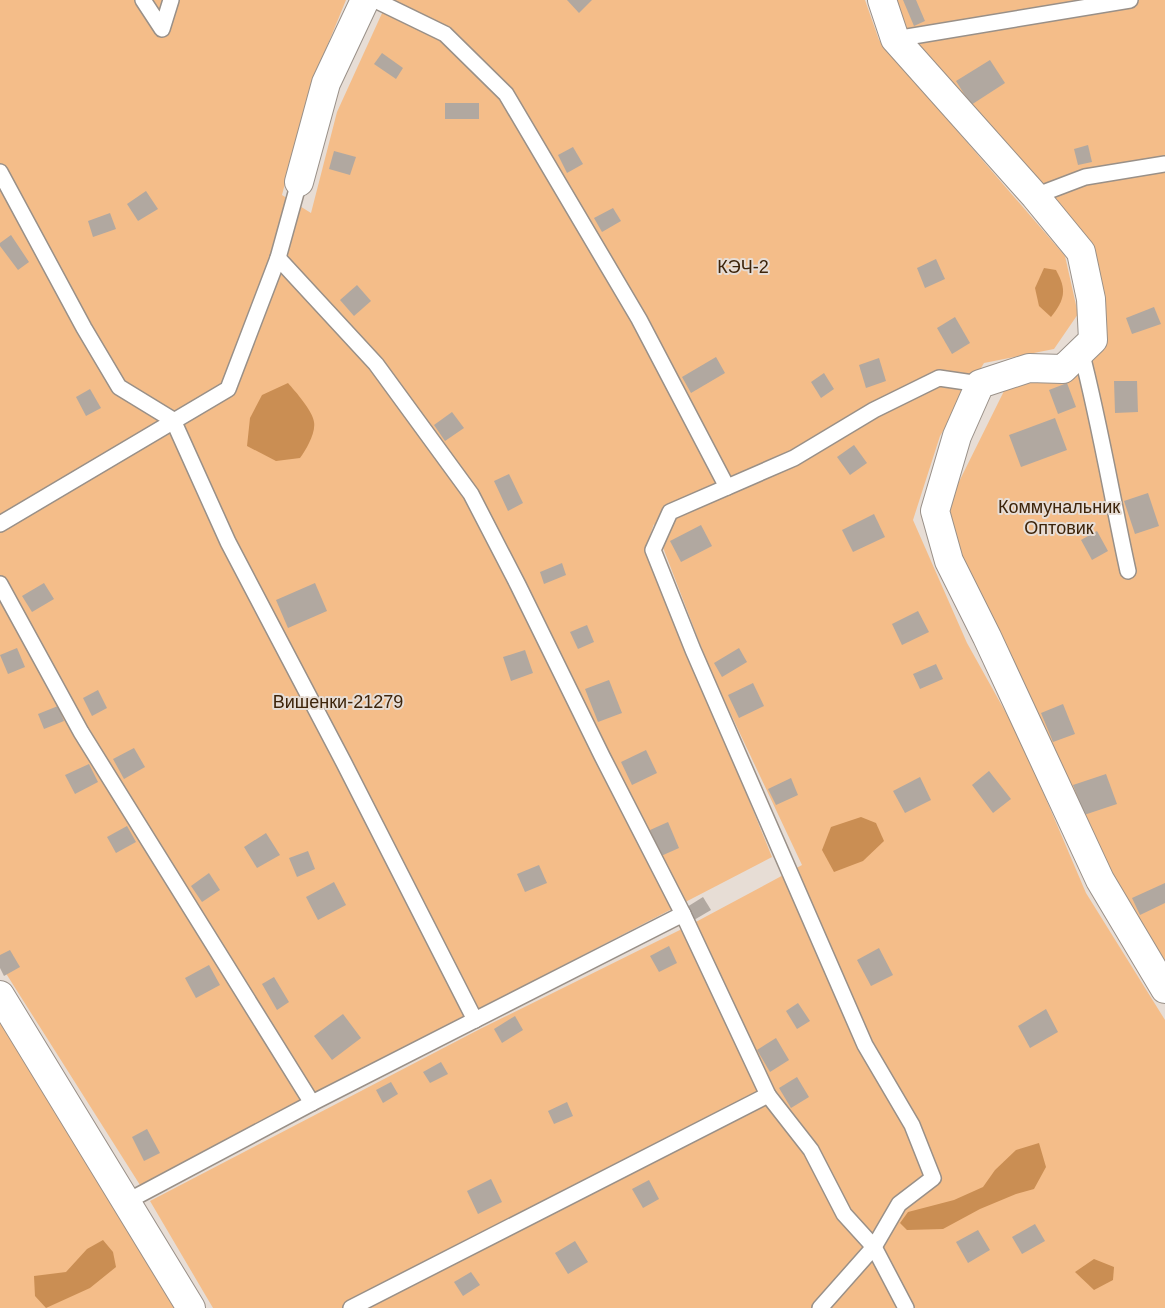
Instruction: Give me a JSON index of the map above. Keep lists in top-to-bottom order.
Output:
{
  "parks": ["КЭЧ-2", "Коммунальник Оптовик", "Вишенки-21279"]
}
